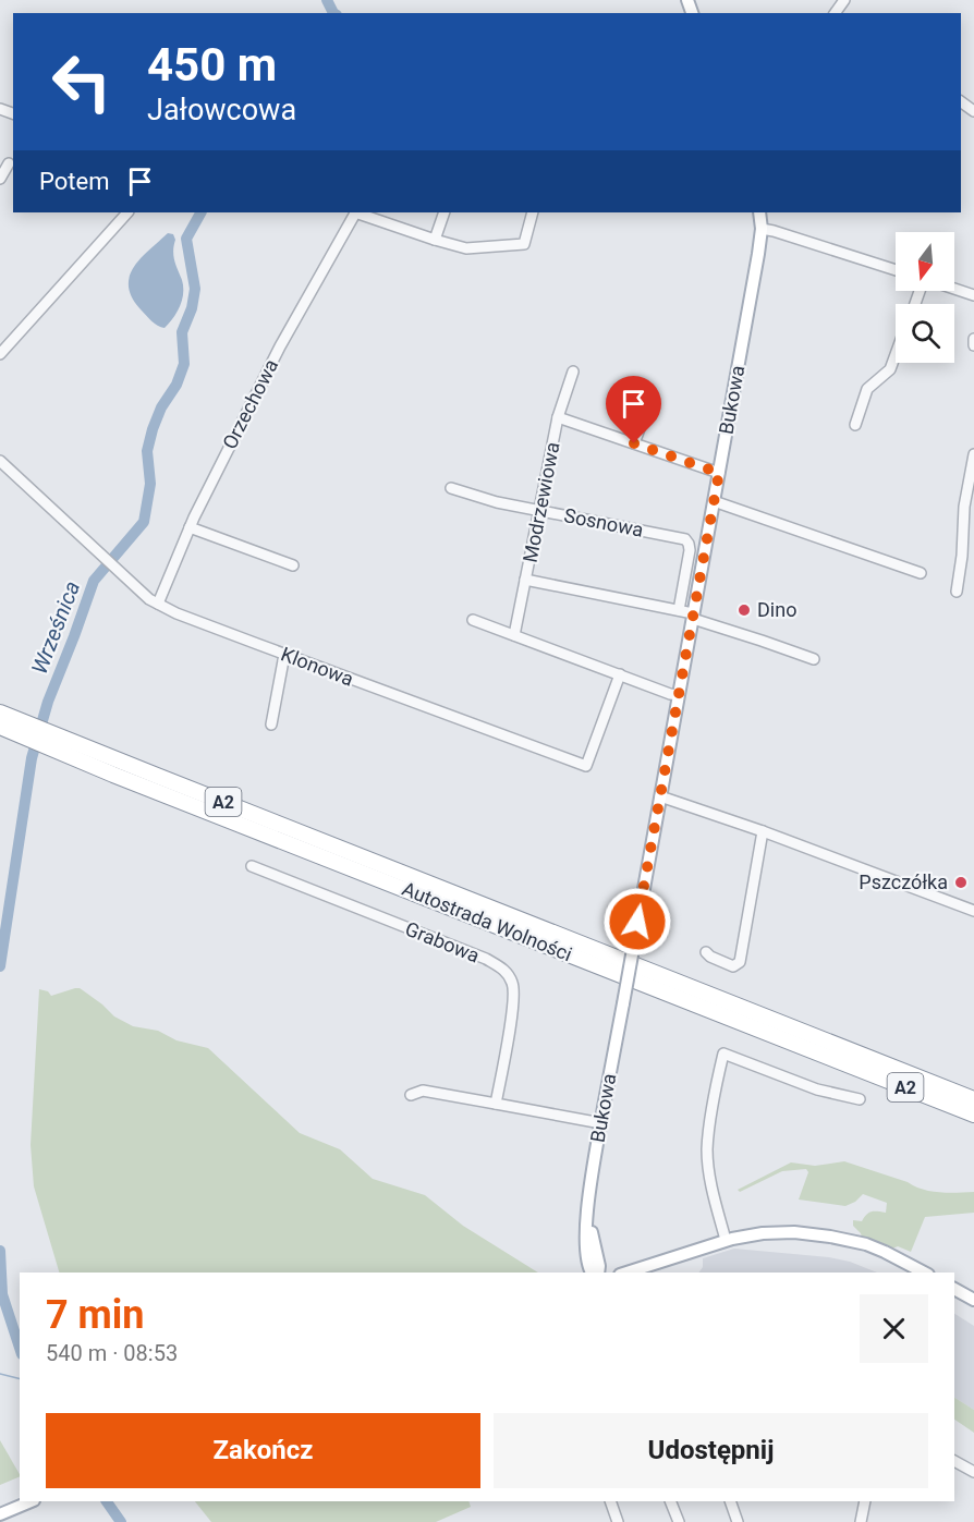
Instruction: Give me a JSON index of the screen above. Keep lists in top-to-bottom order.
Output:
{
  "streets": {
    "highway": ["A2", "Autostrada Wolności"],
    "main road": ["Bukowa"],
    "street": [
      "Orzechowa",
      "Modrzewiowa",
      "Sosnowa",
      "Klonowa",
      "Grabowa"
    ]
  },
  "crossings": [
    ["Orzechowa", "Klonowa"],
    ["Modrzewiowa", "Sosnowa"]
  ],
  "water": ["Wrześnica"],
  "places": ["Dino", "Pszczółka"],
  "north": "bottom",
  "page": {
    "turn": ["450 m", "Jałowcowa"],
    "then": "Potem",
    "heading": ["7 min", "540 m · 08:53"],
    "buttons": ["Zakończ", "Udostępnij"]
  }
}
